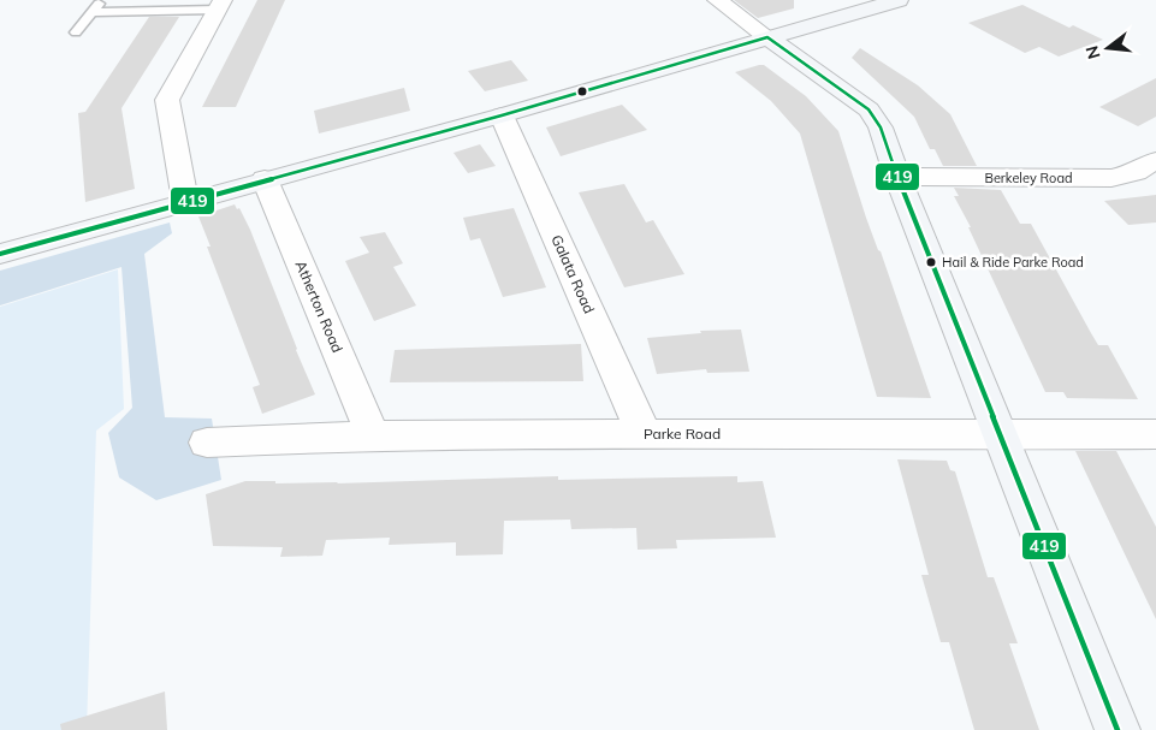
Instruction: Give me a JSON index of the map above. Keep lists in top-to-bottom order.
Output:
{
  "streets": {
    "street": [
      "Berkeley Road",
      "Galata Road",
      "Atherton Road",
      "Parke Road"
    ]
  },
  "crossings": [
    ["Galata Road", "Parke Road"],
    ["Atherton Road", "Parke Road"]
  ],
  "places": ["Hail & Ride Parke Road"],
  "lines": ["transit line 419"],
  "north": "left"
}
